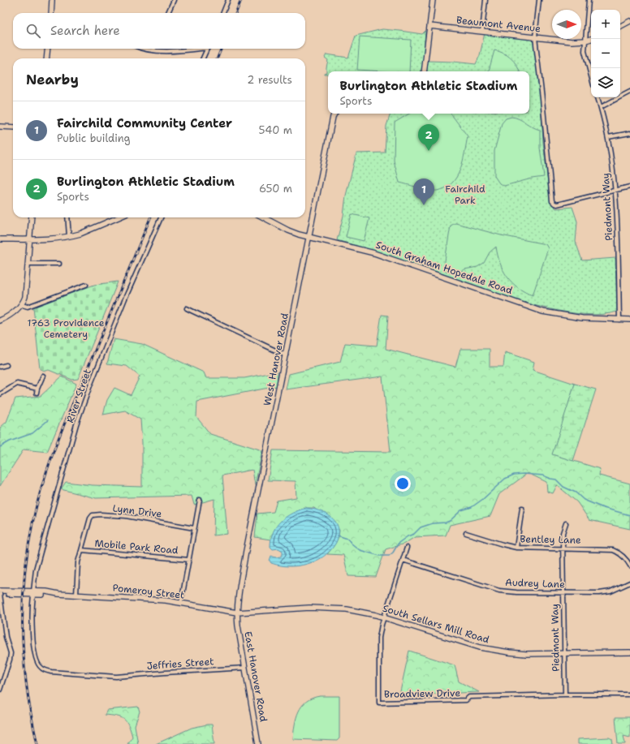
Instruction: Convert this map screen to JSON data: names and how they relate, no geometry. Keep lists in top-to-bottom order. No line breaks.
{"streets":{"street":["Beaumont Avenue","Piedmont Way","South Graham Hopedale Road","West Hanover Road","River Street","Lynn Drive","Bentley Lane","Mobile Park Road","Audrey Lane","Pomeroy Street","South Sellars Mill Road","Jeffries Street","East Hanover Road","Broadview Drive"]},"crossings":[["Piedmont Way","South Graham Hopedale Road"],["Piedmont Way","Bentley Lane"],["Piedmont Way","Audrey Lane"],["Piedmont Way","South Sellars Mill Road"],["Piedmont Way","Broadview Drive"],["South Graham Hopedale Road","West Hanover Road"],["West Hanover Road","Pomeroy Street"],["West Hanover Road","South Sellars Mill Road"],["West Hanover Road","East Hanover Road"],["River Street","Pomeroy Street"],["River Street","Jeffries Street"],["Lynn Drive","Mobile Park Road"],["Audrey Lane","Broadview Drive"],["Pomeroy Street","South Sellars Mill Road"],["Pomeroy Street","East Hanover Road"],["South Sellars Mill Road","East Hanover Road"],["South Sellars Mill Road","Broadview Drive"],["Jeffries Street","East Hanover Road"]],"parks":["Fairchild Park","1763 Providence Cemetery"],"north":"right","page":{"map_buttons":["+","−"],"search":"Search here","heading":["Nearby","2 results"],"popup":["Burlington Athletic Stadium","Sports"],"list":[{"mark":"1","name":"Fairchild Community Center","note":"Public building","value":"540 m"},{"mark":"2","name":"Burlington Athletic Stadium","note":"Sports","value":"650 m"}],"pins":["2","1"]}}
